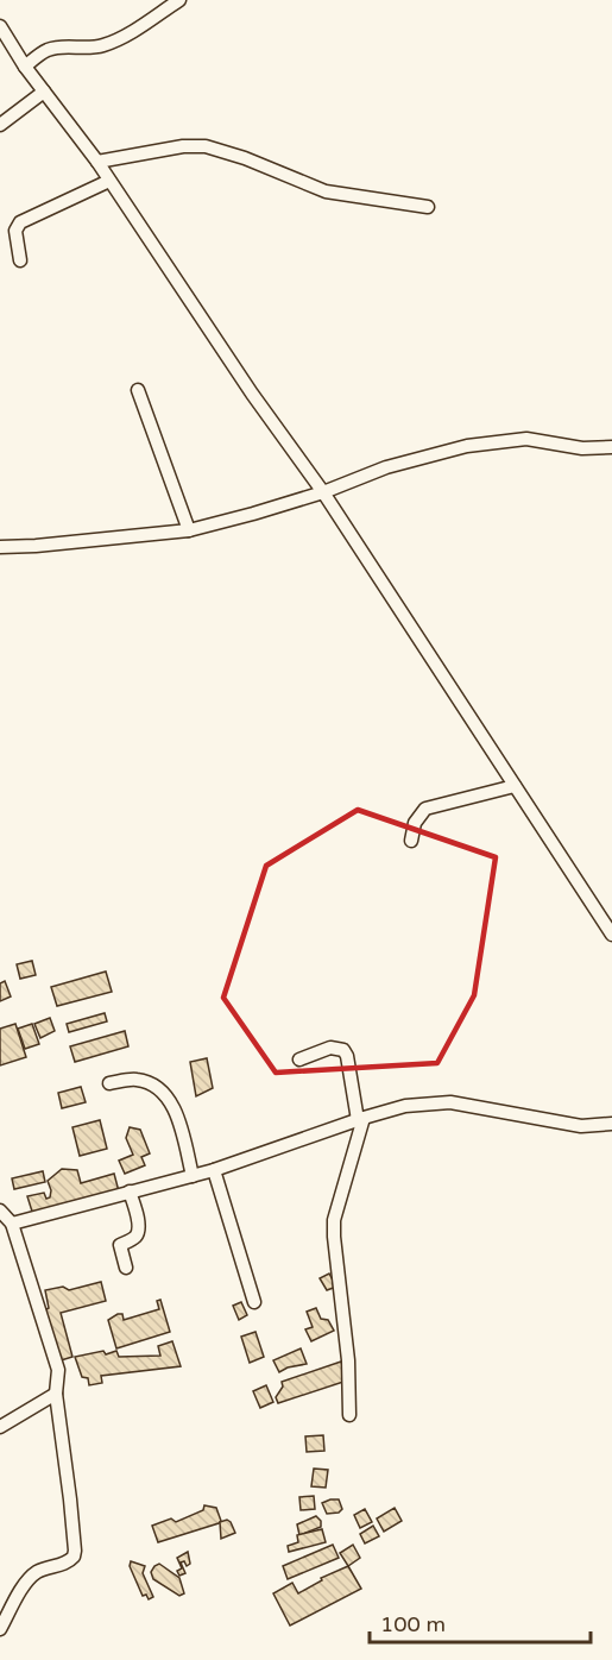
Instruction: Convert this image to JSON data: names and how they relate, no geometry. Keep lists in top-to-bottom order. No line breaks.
{"scale_bar":"100 m"}
